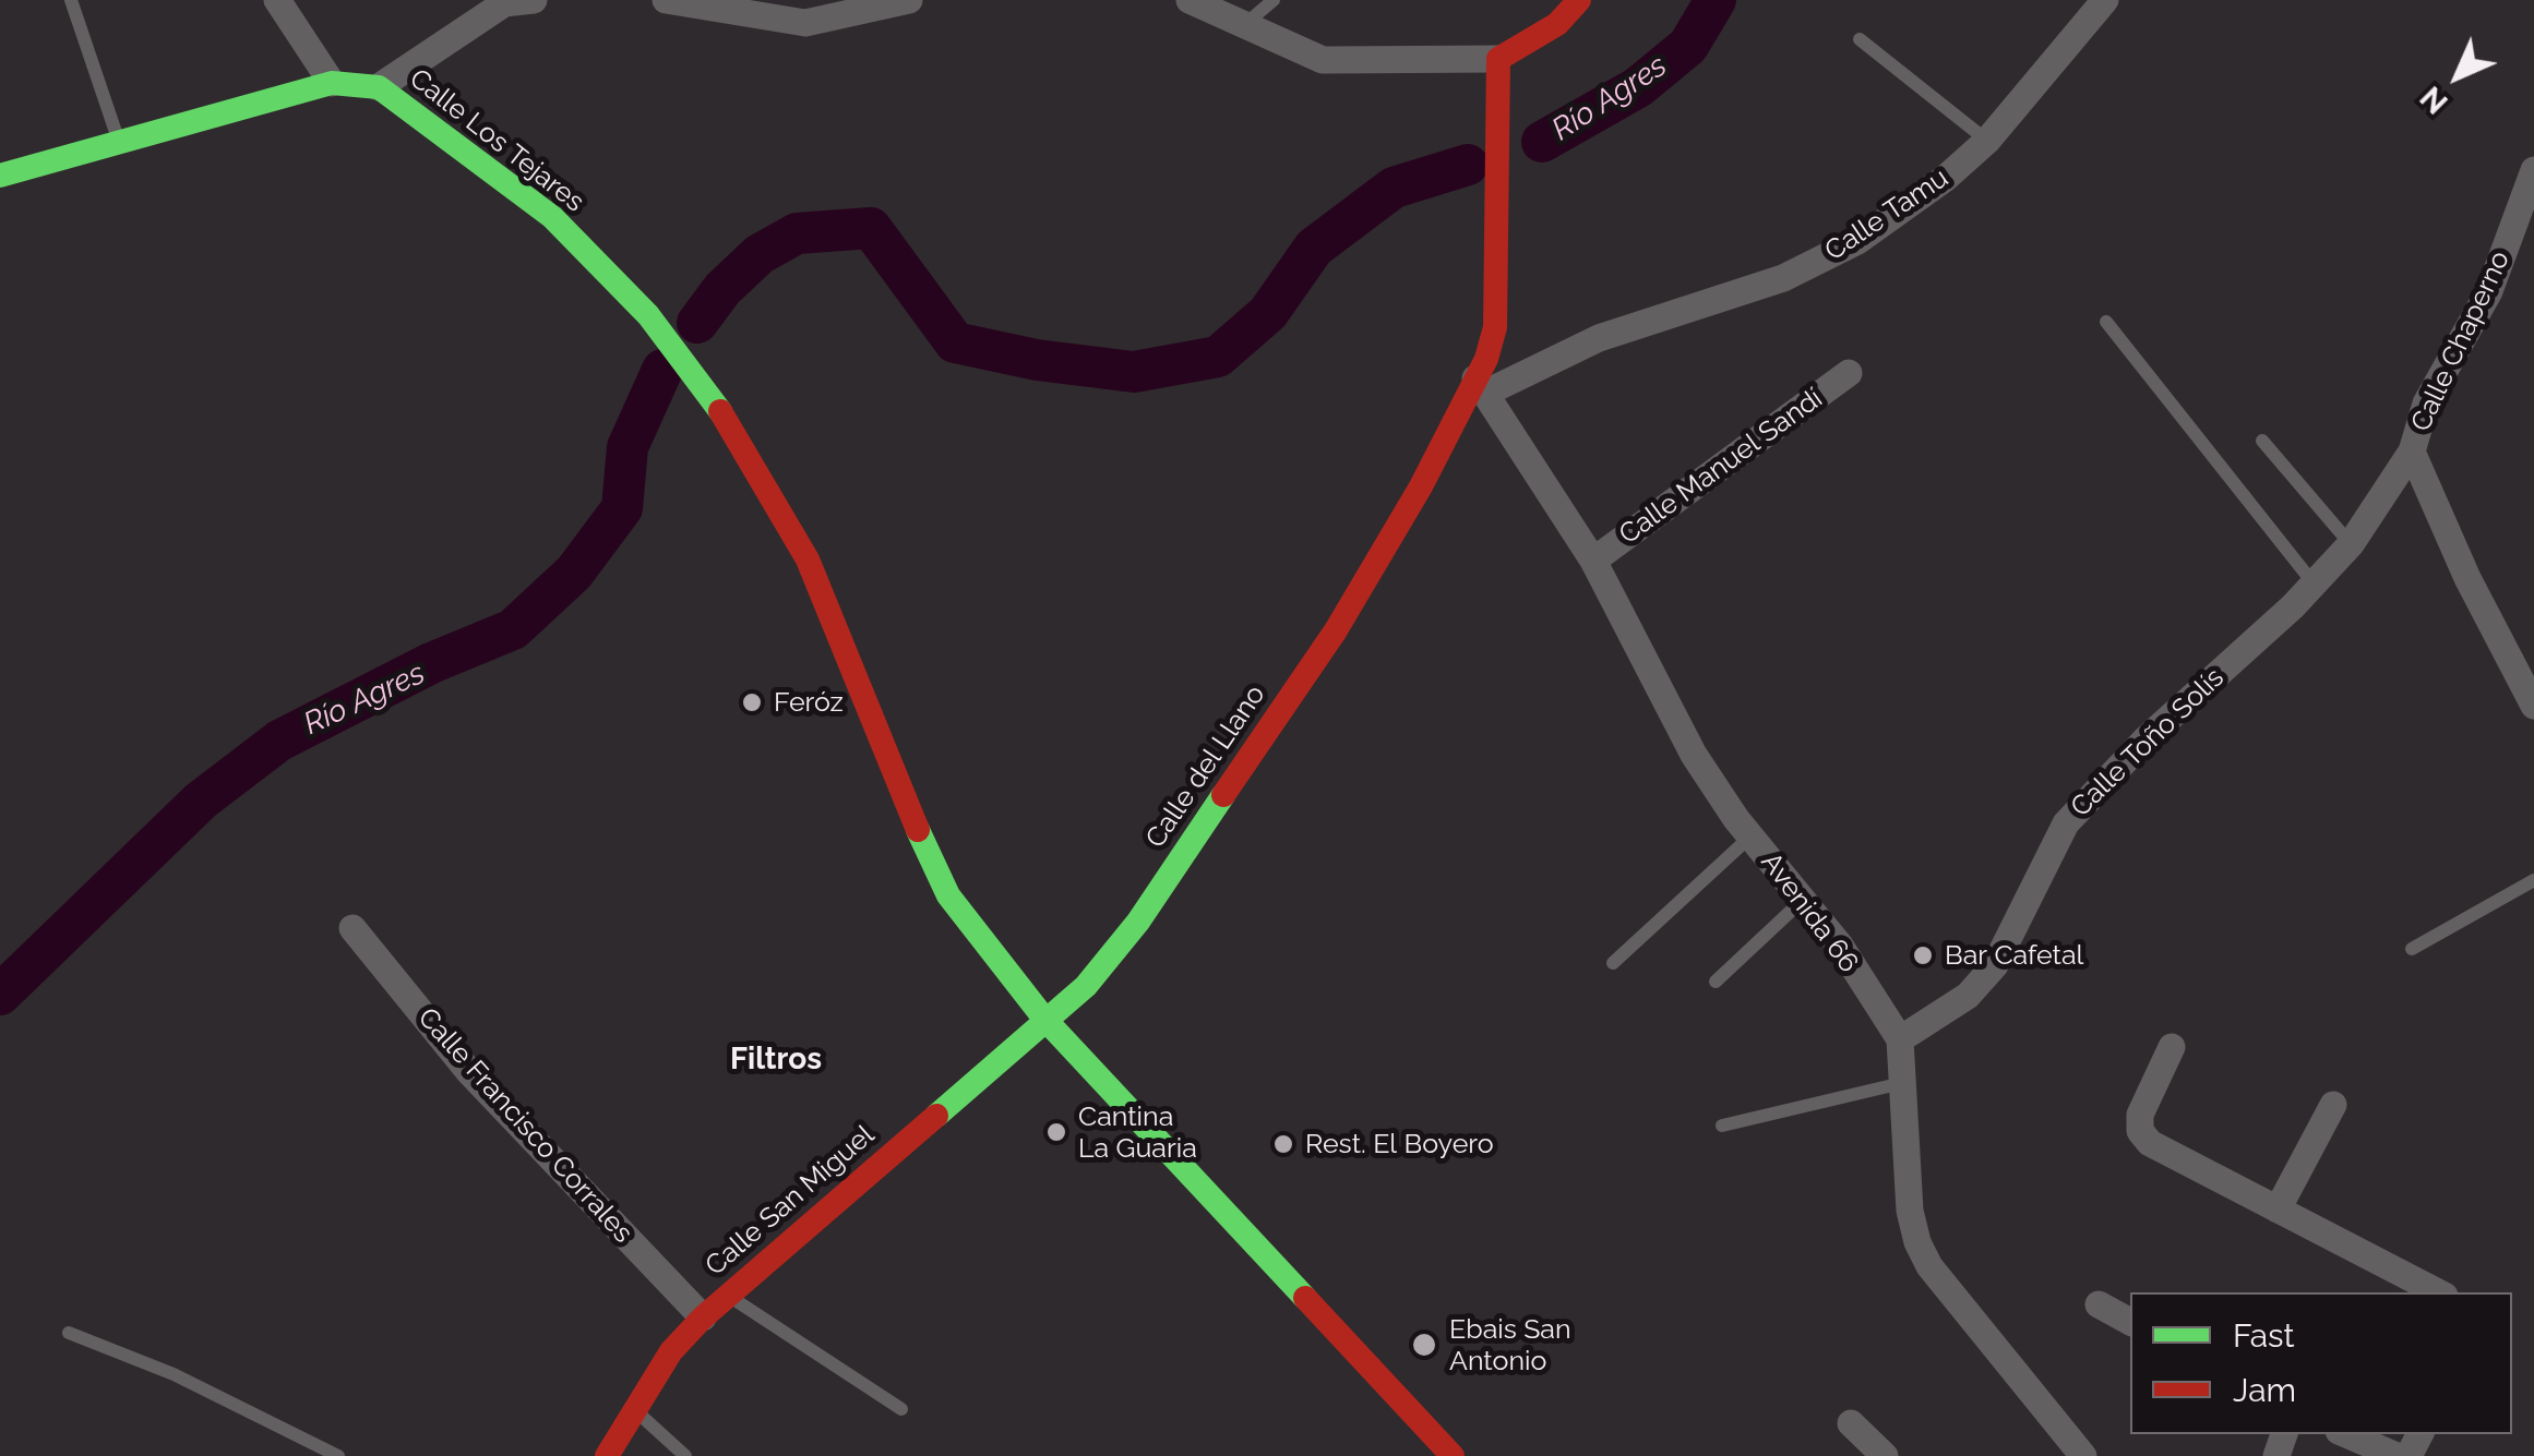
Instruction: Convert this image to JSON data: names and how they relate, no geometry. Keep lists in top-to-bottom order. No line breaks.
{"streets":{"street":["Calle Los Tejares","Calle Tamu","Calle Chaperno","Calle Manuel Sandí","Calle Toño Solís","Calle del Llano","Avenida 66","Calle Francisco Corrales","Calle San Miguel"]},"crossings":[["Calle Los Tejares","Calle del Llano"],["Calle Los Tejares","Calle San Miguel"],["Calle Tamu","Calle del Llano"],["Calle Tamu","Avenida 66"],["Calle Chaperno","Calle Toño Solís"],["Calle Manuel Sandí","Avenida 66"],["Calle Toño Solís","Avenida 66"],["Calle del Llano","Avenida 66"],["Calle del Llano","Calle San Miguel"],["Calle Francisco Corrales","Calle San Miguel"]],"districts":["Filtros"],"water":["Río Agres"],"places":["Feróz","Bar Cafetal","Cantina La Guaria","Rest. El Boyero","Ebais San Antonio"],"legend":["Fast","Jam"],"north":"bottom left"}
